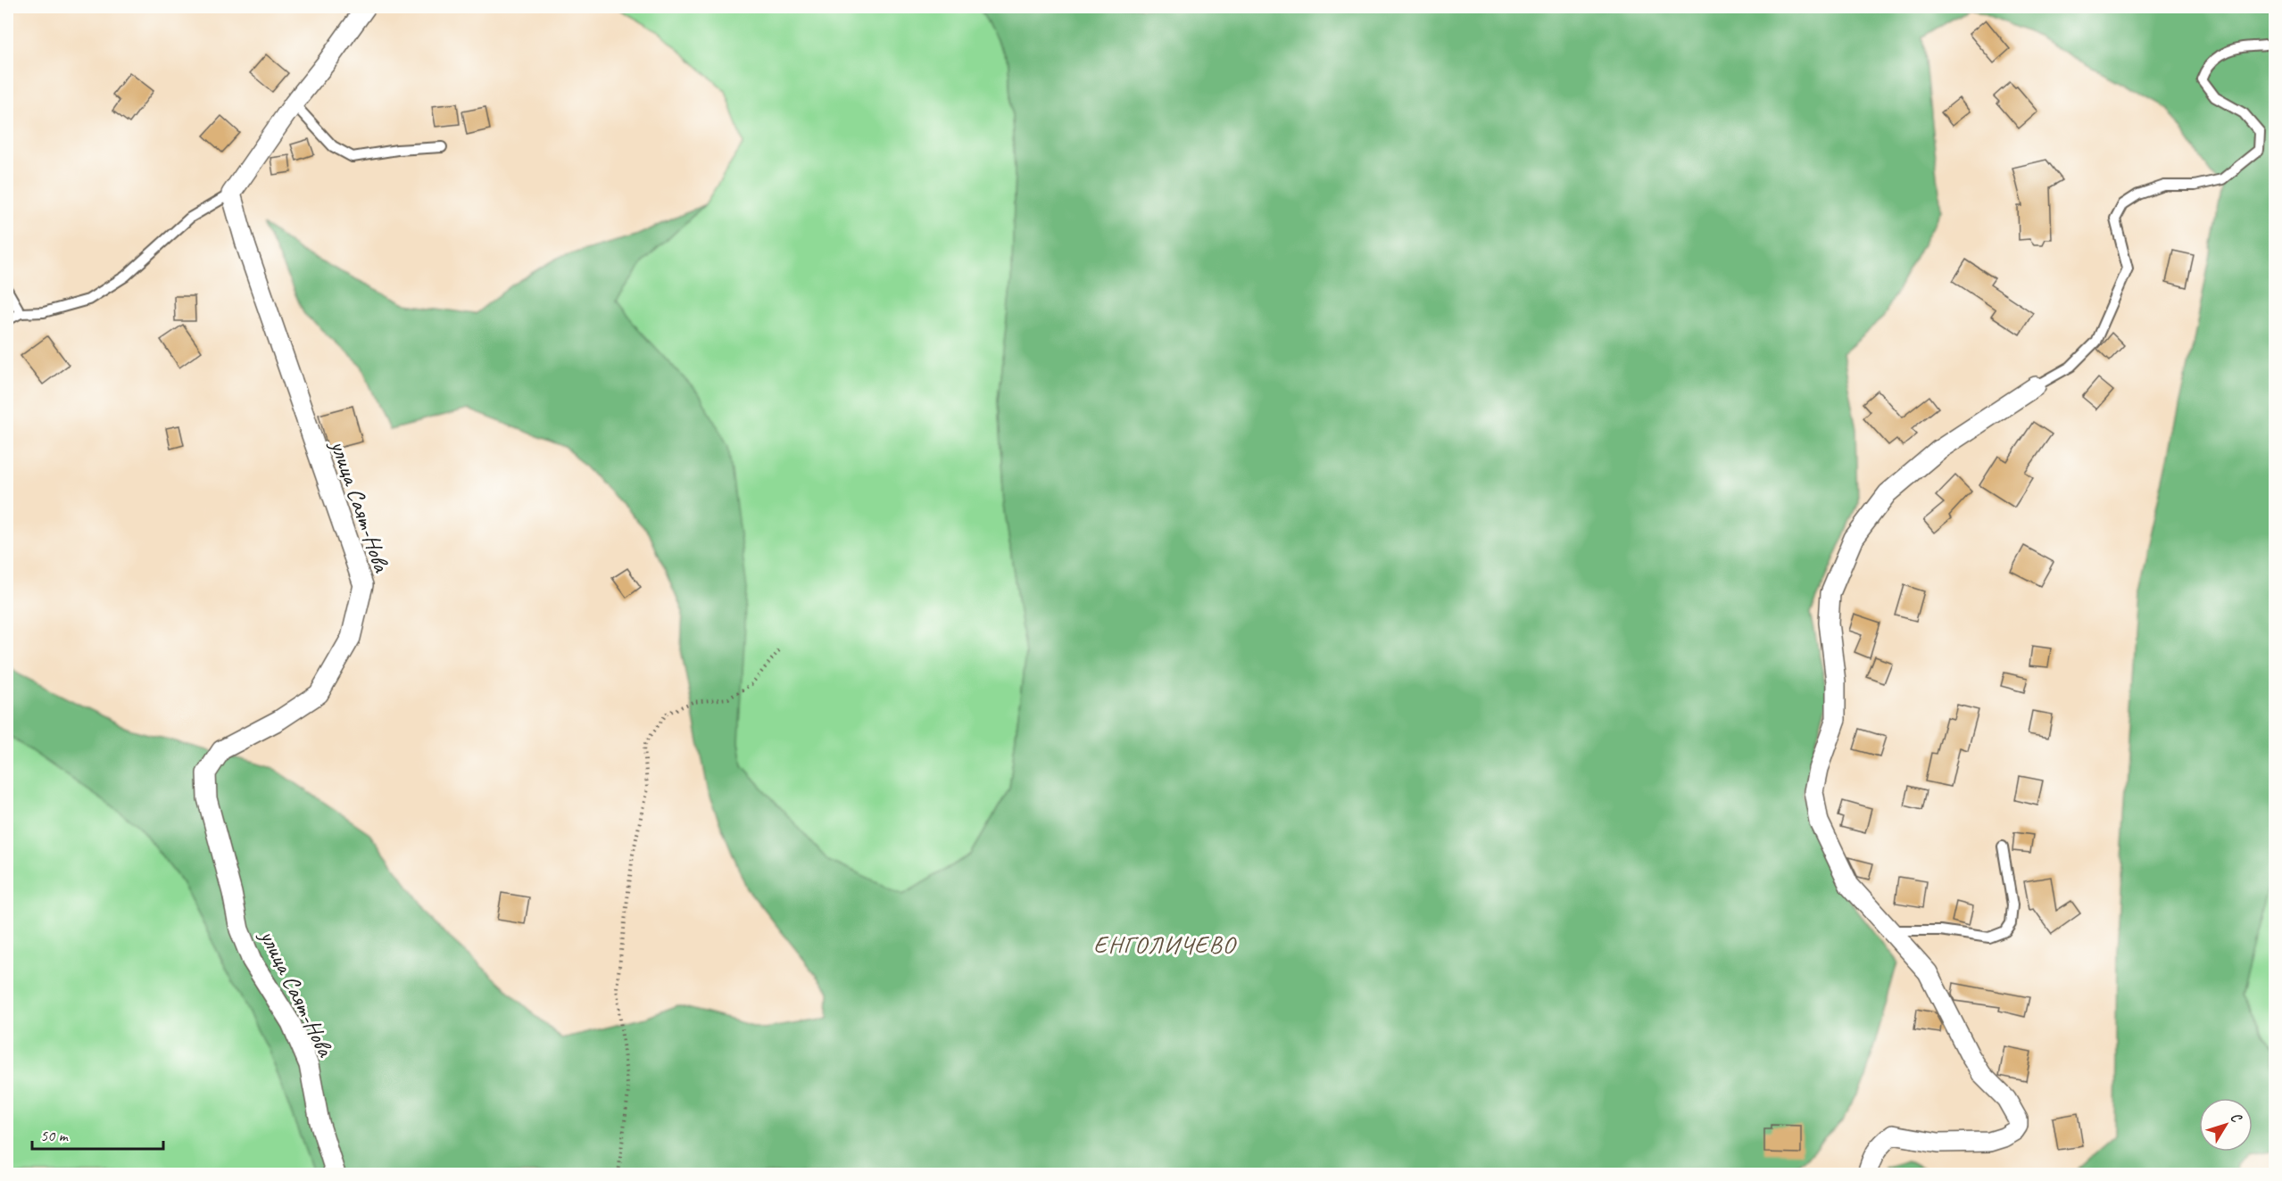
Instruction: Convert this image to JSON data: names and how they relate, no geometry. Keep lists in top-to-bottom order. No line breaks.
{"streets":{"street":["улица Саят-Нова"]},"districts":["ЕНГОЛИЧЕВО"],"scale_bar":"50 m","north":"top right"}
